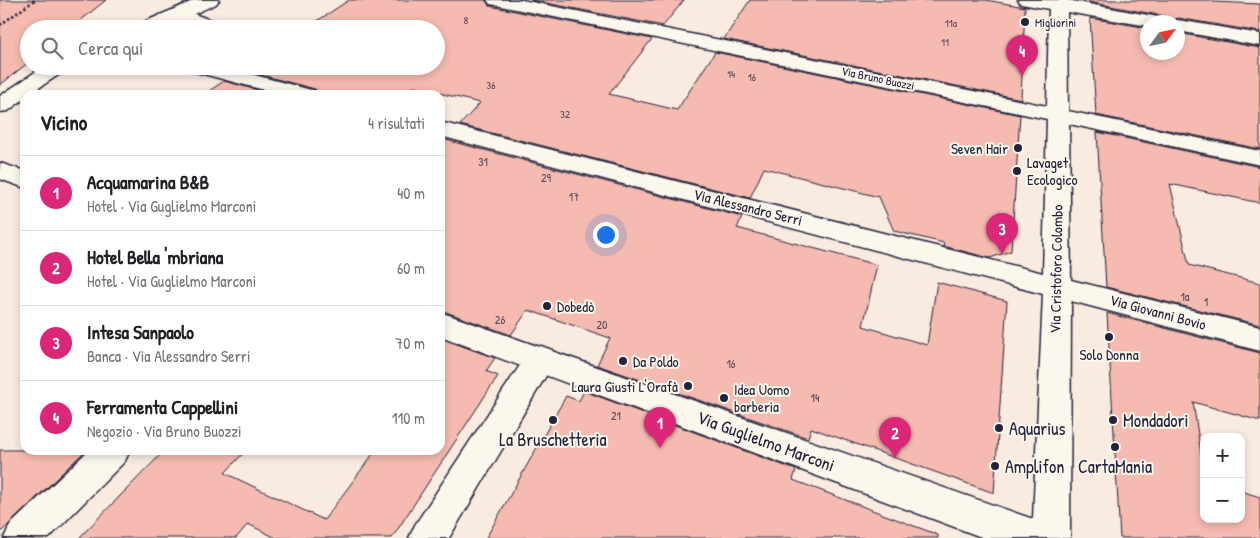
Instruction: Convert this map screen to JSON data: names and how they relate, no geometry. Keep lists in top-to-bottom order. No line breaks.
{"streets":{"street":["Via Bruno Buozzi","Via Alessandro Serri","Via Cristoforo Colombo","Via Giovanni Bovio","Via Guglielmo Marconi"]},"crossings":[["Via Bruno Buozzi","Via Cristoforo Colombo"],["Via Alessandro Serri","Via Cristoforo Colombo"],["Via Alessandro Serri","Via Giovanni Bovio"],["Via Cristoforo Colombo","Via Giovanni Bovio"]],"places":["Migliorini","Seven Hair","Lavaget Ecologico","Dobedò","Solo Donna","Da Poldo","Laura Giusti L'Orafà","Idea Uomo barberia","La Bruschetteria","Mondadori","Aquarius","CartaMania","Amplifon"],"house_numbers":["8","11a","11","14","16","36","32","31","29","17","1a","1","26","20","16","14","21"],"north":"top right","page":{"search":"Cerca qui","pins":["4","3","1","2"],"heading":["Vicino","4 risultati"],"list":[{"mark":"1","name":"Acquamarina B&B","note":"Hotel · Via Guglielmo Marconi","value":"40 m"},{"mark":"2","name":"Hotel Bella 'mbriana","note":"Hotel · Via Guglielmo Marconi","value":"60 m"},{"mark":"3","name":"Intesa Sanpaolo","note":"Banca · Via Alessandro Serri","value":"70 m"},{"mark":"4","name":"Ferramenta Cappellini","note":"Negozio · Via Bruno Buozzi","value":"110 m"}],"map_buttons":["+","−"]}}
